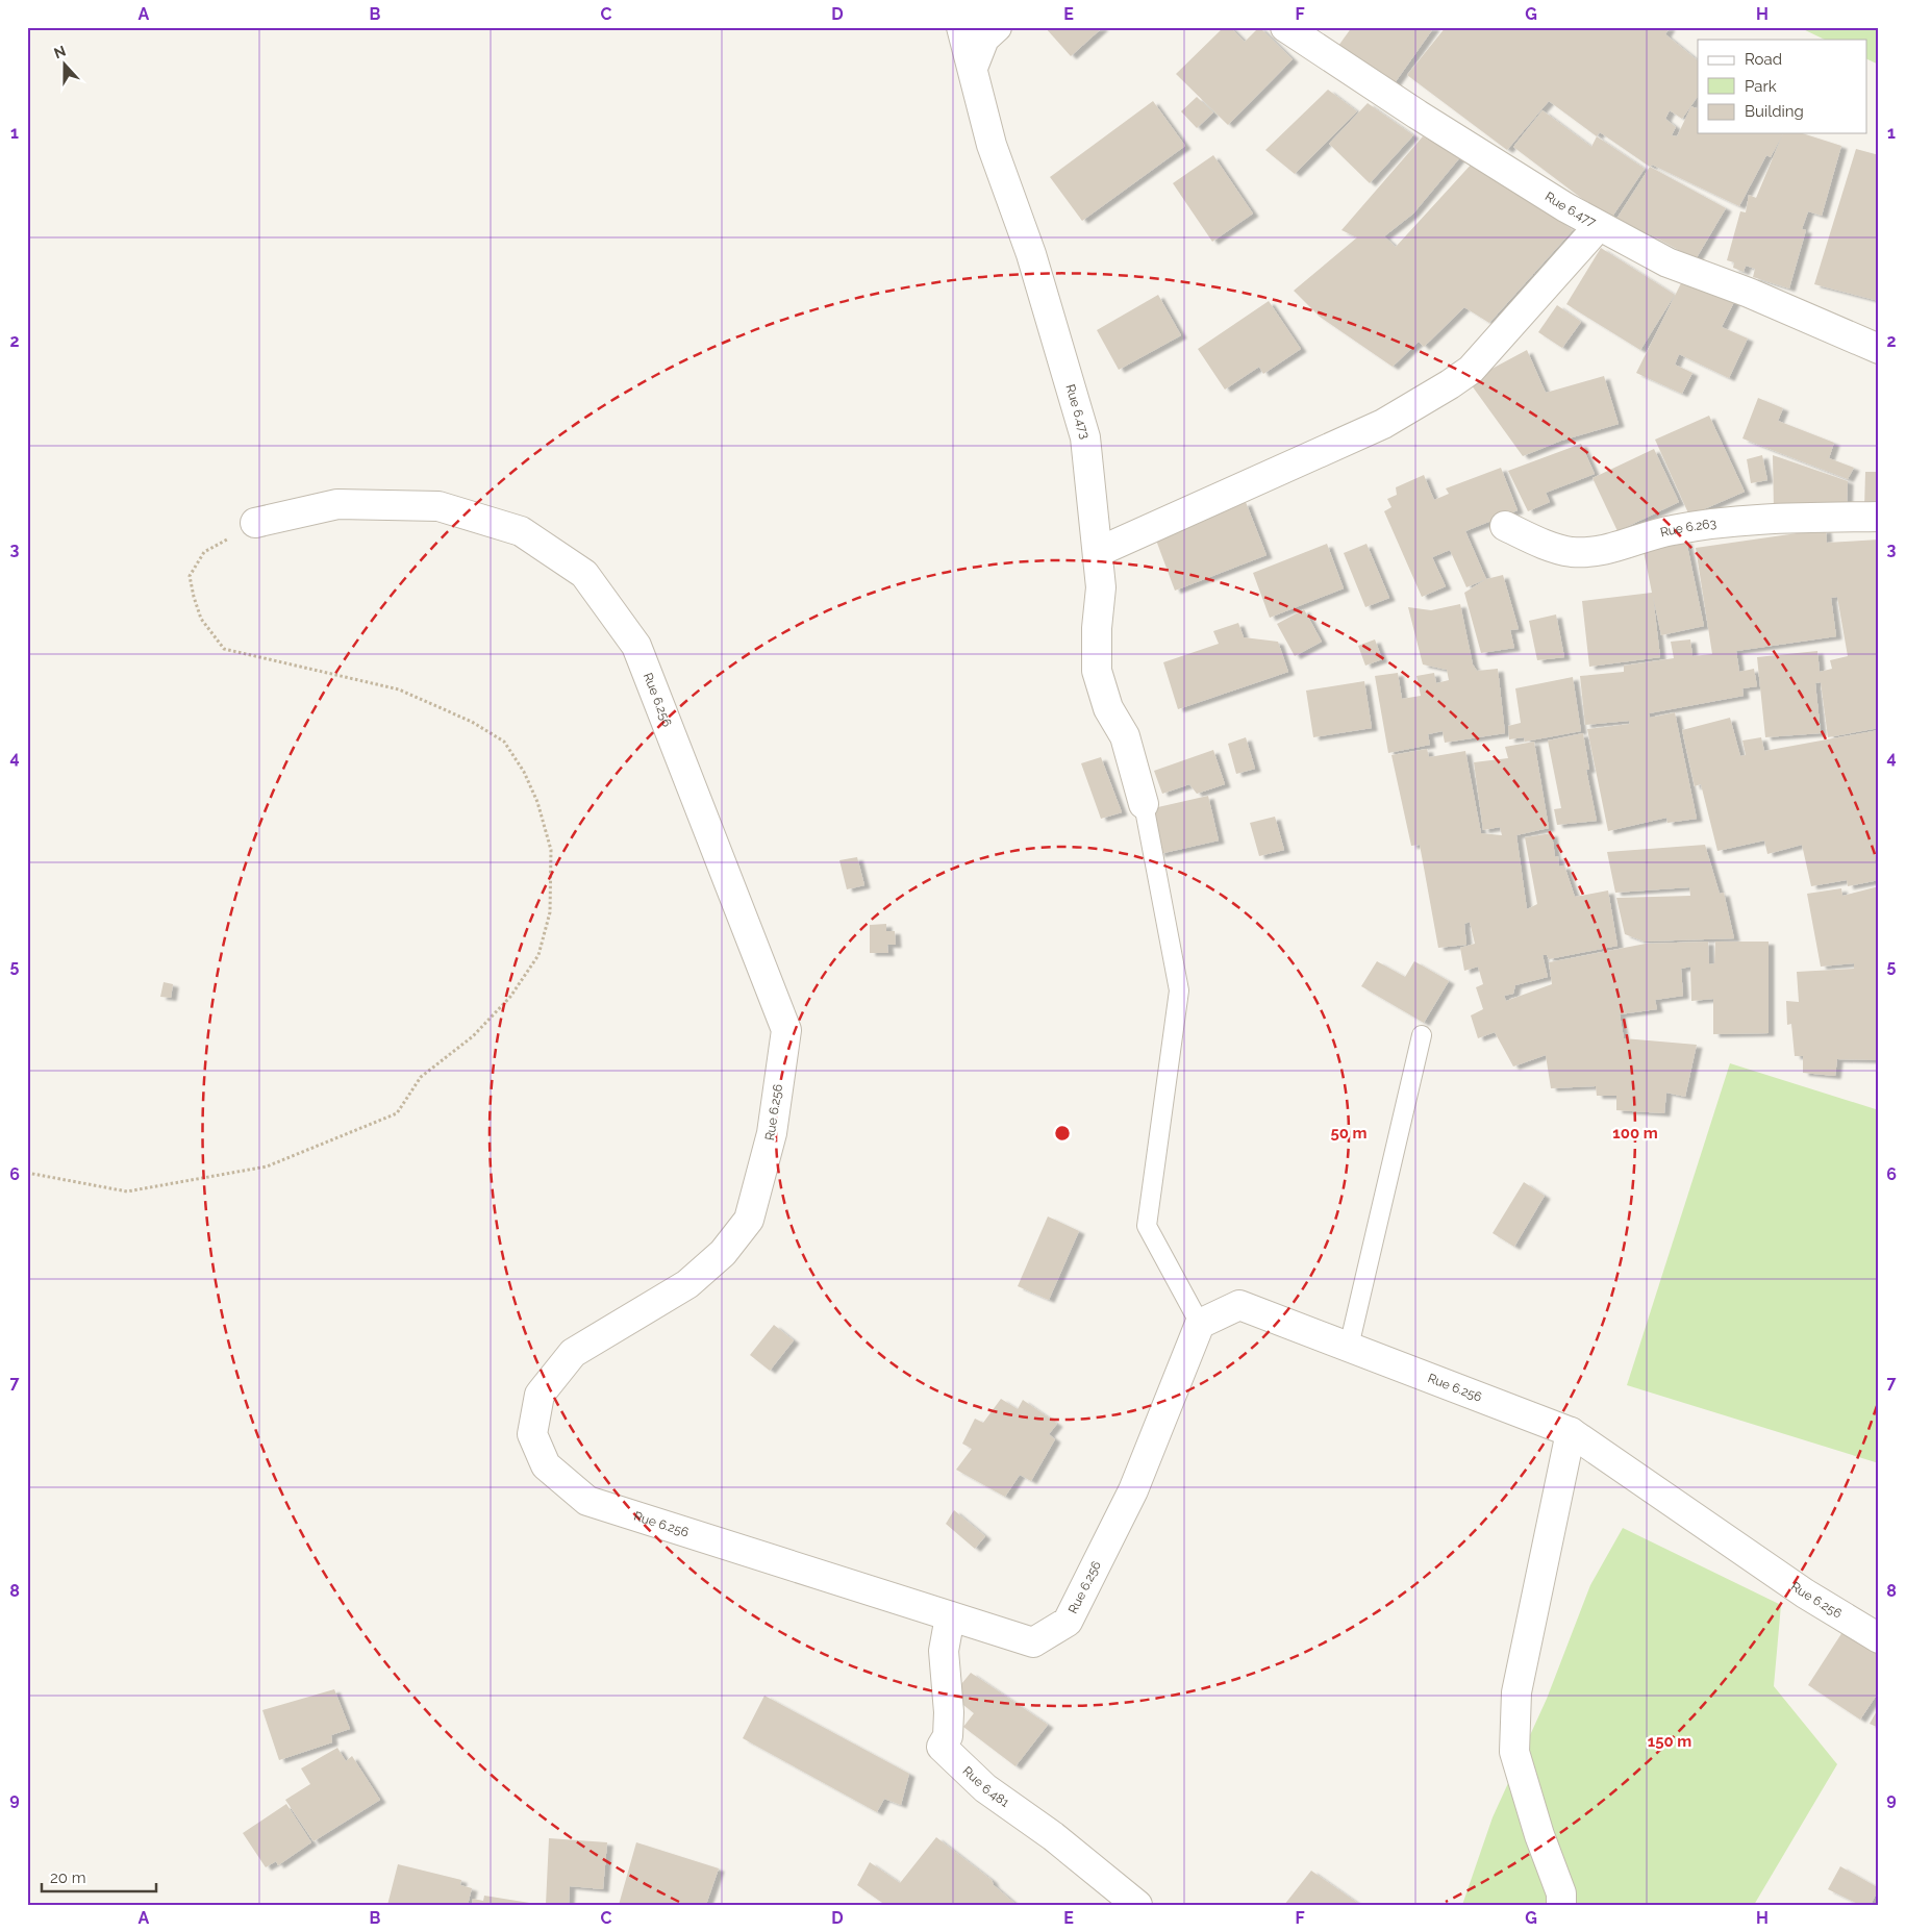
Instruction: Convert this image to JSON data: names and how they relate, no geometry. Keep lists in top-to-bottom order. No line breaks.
{"streets":{"street":["Rue 6.477","Rue 6.473","Rue 6.263","Rue 6.256","Rue 6.481"]},"crossings":[["Rue 6.256","Rue 6.481"]],"legend":["Road","Park","Building"],"scale_bar":"20 m","north":"top","grid":{"columns":["A","B","C","D","E","F","G","H"],"rows":["1","2","3","4","5","6","7","8","9"]},"rings":["50 m","100 m","150 m"]}
